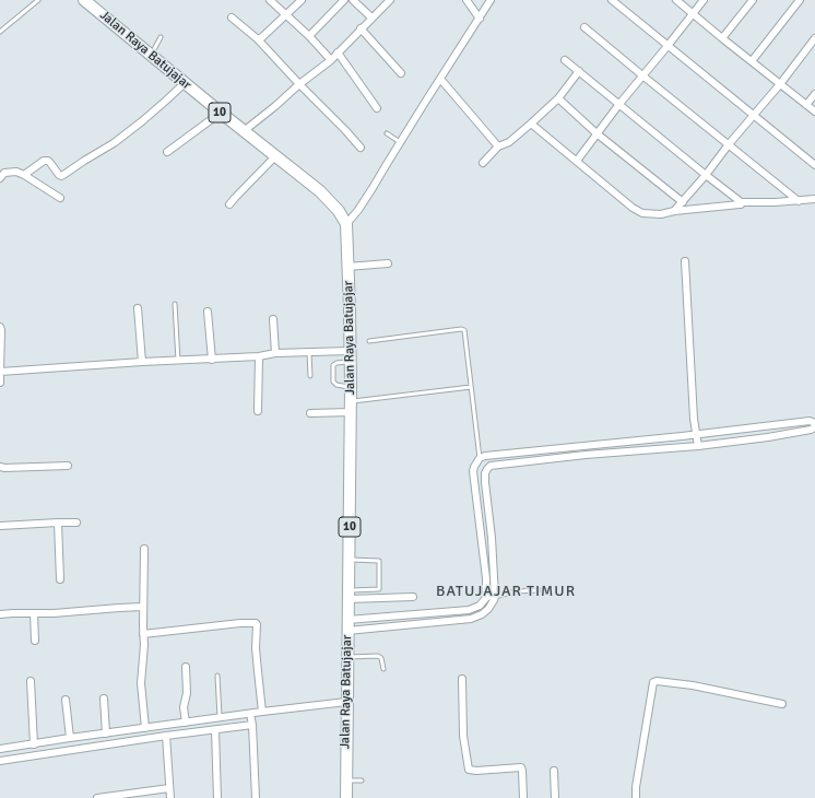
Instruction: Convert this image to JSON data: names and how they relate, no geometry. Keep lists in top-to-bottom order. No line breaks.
{"streets":{"highway":["Jalan Raya Batujajar","10"]},"districts":["BATUJAJAR TIMUR"]}
